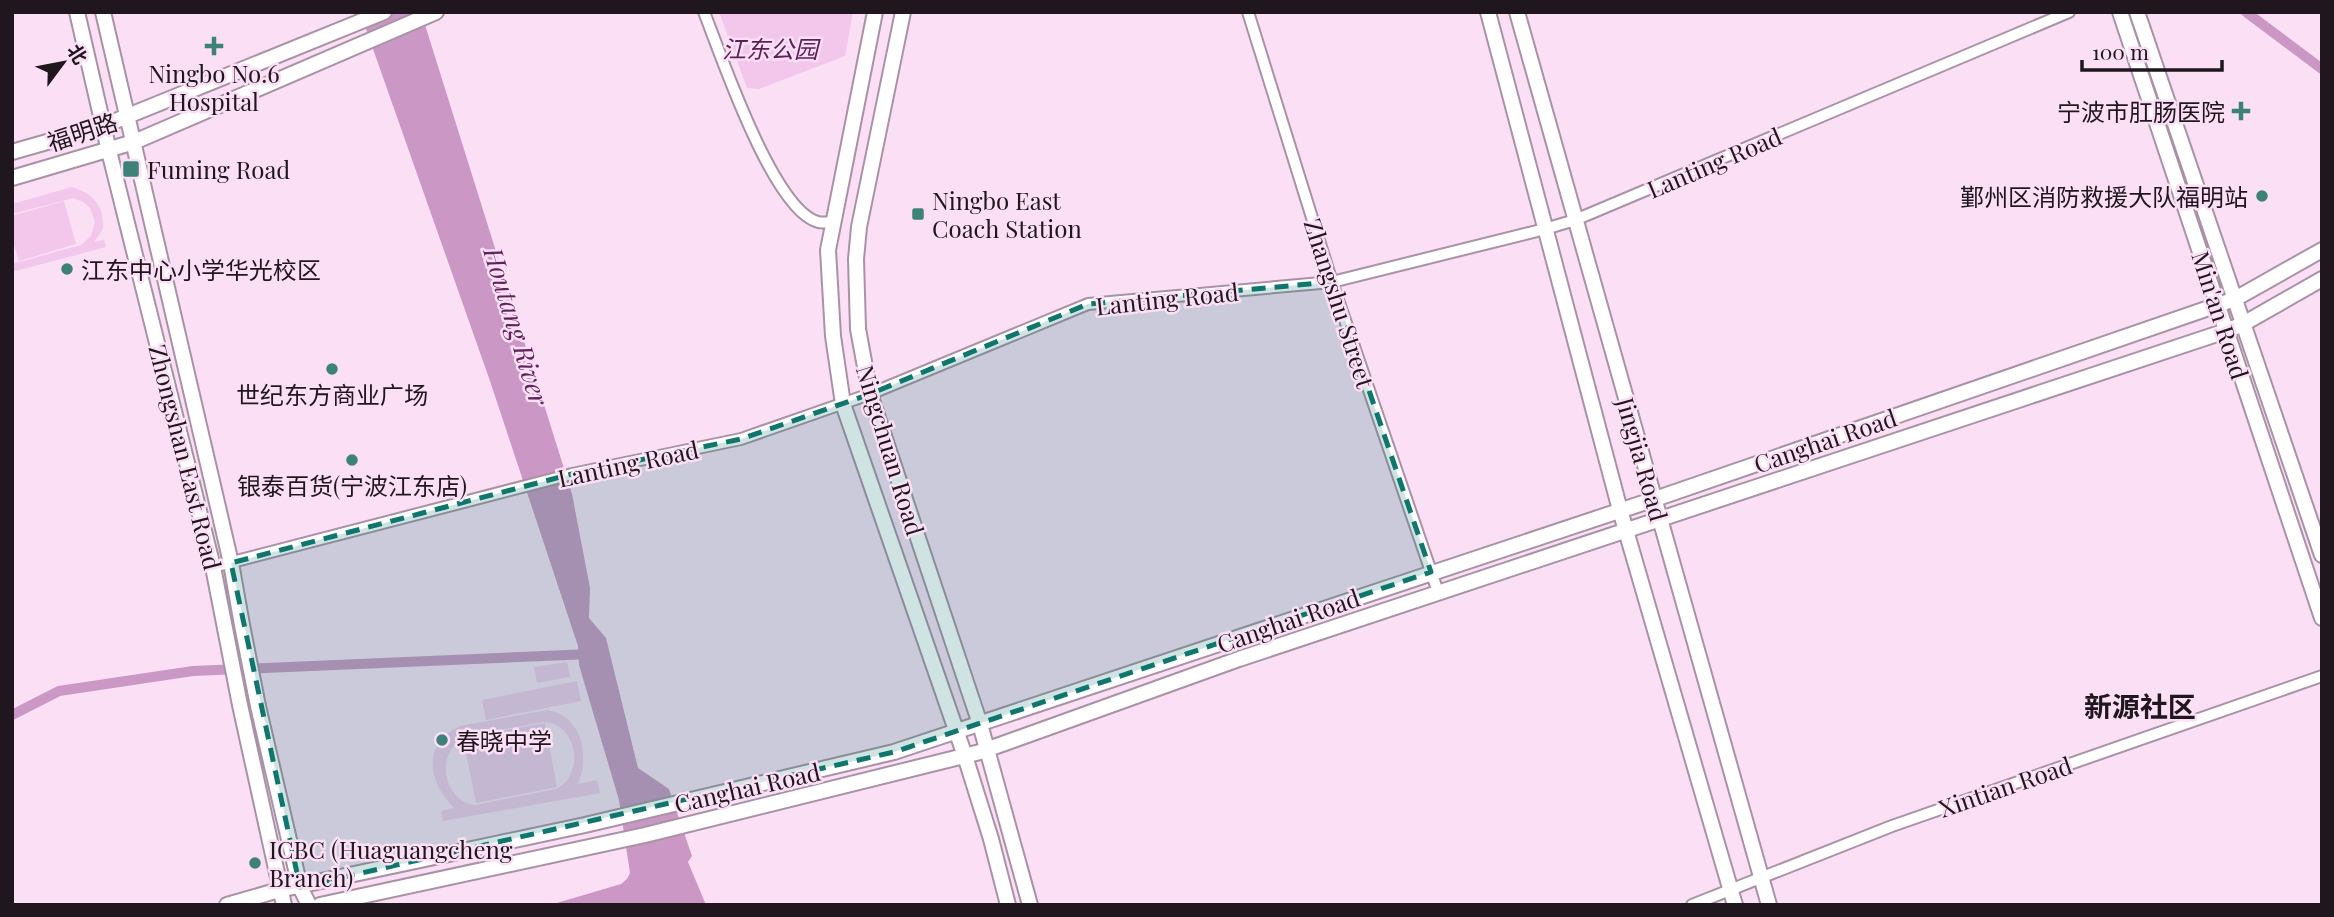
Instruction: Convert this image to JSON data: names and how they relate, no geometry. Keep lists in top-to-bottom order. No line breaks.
{"streets":{"main road":["福明路","Min'an Road","Canghai Road","Ningchuan Road","Zhongshan East Road","Jingjia Road"],"street":["Lanting Road","Zhangshu Street","Xintian Road"]},"crossings":[["福明路","Zhongshan East Road"],["Lanting Road","Zhangshu Street"],["Lanting Road","Ningchuan Road"],["Lanting Road","Zhongshan East Road"],["Lanting Road","Jingjia Road"],["Zhangshu Street","Canghai Road"],["Min'an Road","Canghai Road"],["Canghai Road","Ningchuan Road"],["Canghai Road","Zhongshan East Road"],["Canghai Road","Jingjia Road"],["Jingjia Road","Xintian Road"]],"districts":["新源社区"],"water":["Houtang River"],"parks":["江东公园"],"places":{"health":["Ningbo No.6 Hospital","宁波市肛肠医院"],"transit":["Fuming Road","Ningbo East Coach Station"],"other":["鄞州区消防救援大队福明站","江东中心小学华光校区","世纪东方商业广场","银泰百货(宁波江东店)","春晓中学","ICBC (Huaguangcheng Branch)"]},"scale_bar":"100 m","north":"top right"}
